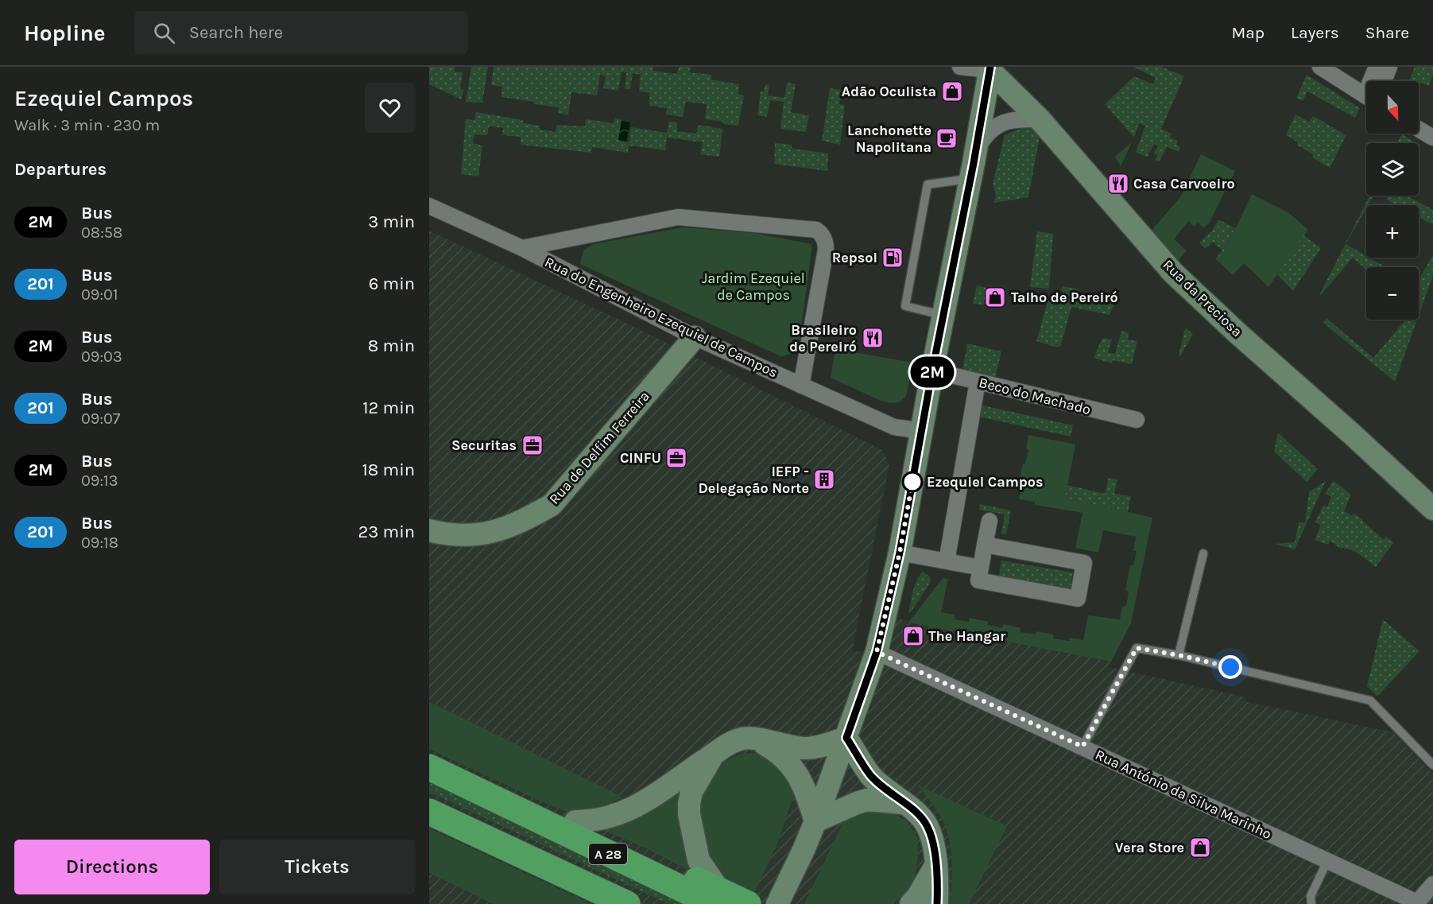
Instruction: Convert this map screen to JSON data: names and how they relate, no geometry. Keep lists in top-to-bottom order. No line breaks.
{"streets":{"highway":["A 28"],"main road":["Rua da Preciosa","Rua de Delfim Ferreira"],"street":["Rua do Engenheiro Ezequiel de Campos","Beco do Machado","Rua António da Silva Marinho"]},"crossings":[["Rua do Engenheiro Ezequiel de Campos","Rua de Delfim Ferreira"]],"parks":["Jardim Ezequiel de Campos"],"places":{"shop":["Adão Oculista","Talho de Pereiró","The Hangar","Vera Store"],"cafe":["Lanchonette Napolitana"],"restaurant":["Casa Carvoeiro","Brasileiro de Pereiró"],"fuel station":["Repsol"],"office":["Securitas","CINFU"],"building":["IEFP - Delegação Norte"],"other":["Ezequiel Campos"]},"lines":["bus line 2M"],"north":"bottom","page":{"header":"Hopline","search":"Search here","nav":["Map","Layers","Share"],"heading":[["Ezequiel Campos","Walk · 3 min · 230 m"],"Departures"],"on_map":"2M","map_buttons":["+","−"],"list":[{"mark":"2M","name":"Bus","note":"08:58","value":"3 min"},{"mark":"201","name":"Bus","note":"09:01","value":"6 min"},{"mark":"2M","name":"Bus","note":"09:03","value":"8 min"},{"mark":"201","name":"Bus","note":"09:07","value":"12 min"},{"mark":"2M","name":"Bus","note":"09:13","value":"18 min"},{"mark":"201","name":"Bus","note":"09:18","value":"23 min"}],"buttons":["Directions","Tickets"]}}
